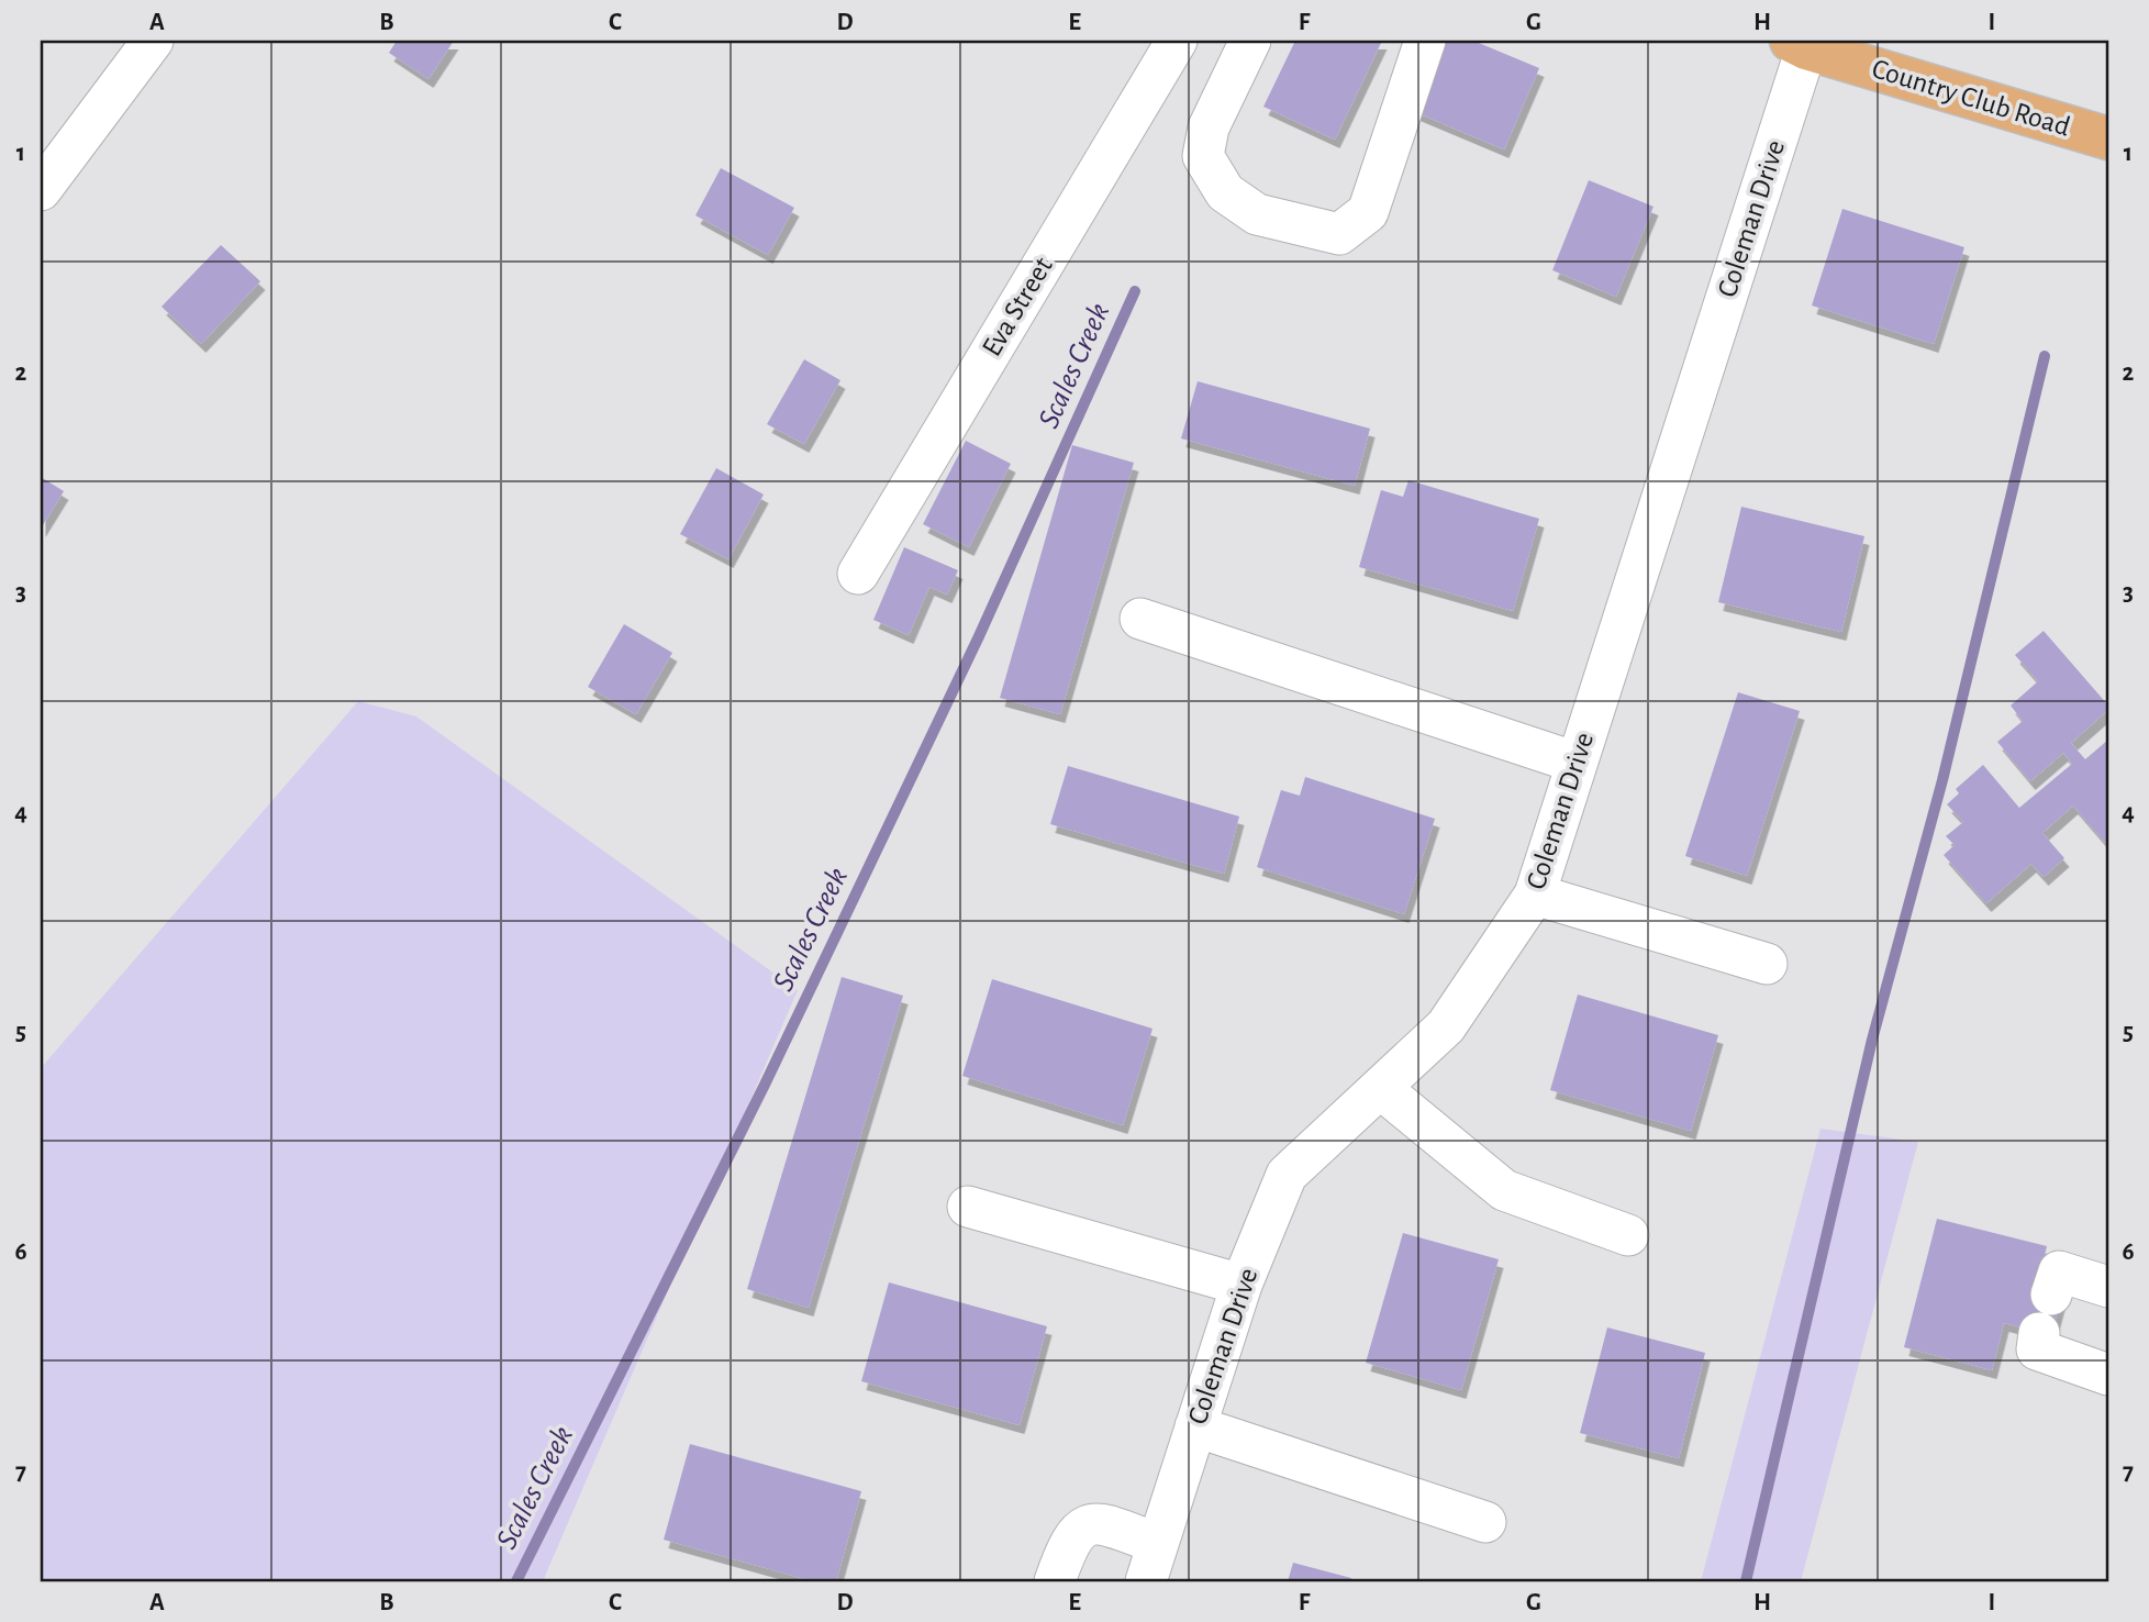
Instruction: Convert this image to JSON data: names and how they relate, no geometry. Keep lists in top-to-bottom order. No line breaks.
{"streets":{"main road":["Country Club Road"],"street":["Coleman Drive","Eva Street"]},"crossings":[["Country Club Road","Coleman Drive"]],"water":["Scales Creek"],"grid":{"columns":["A","B","C","D","E","F","G","H","I"],"rows":["1","2","3","4","5","6","7"]}}
